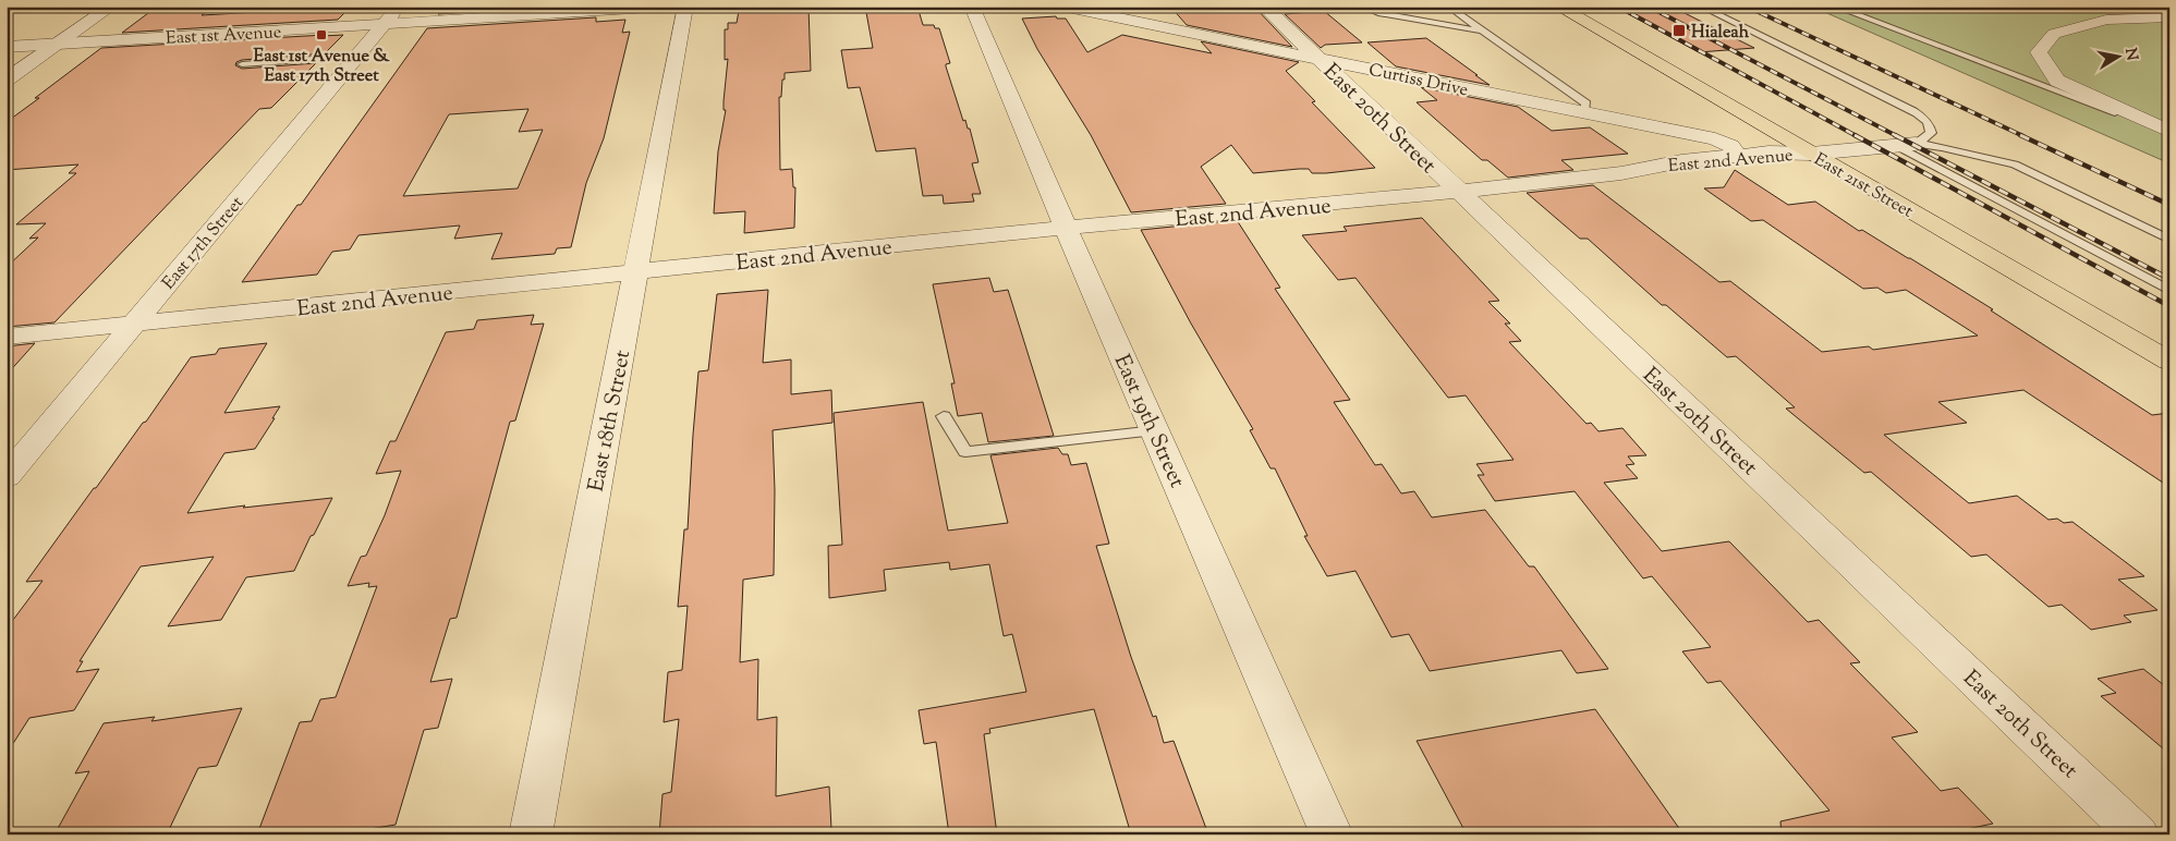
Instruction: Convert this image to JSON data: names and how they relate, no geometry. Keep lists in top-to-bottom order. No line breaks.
{"streets":{"main road":["East 21st Street"],"street":["East 1st Avenue","Curtiss Drive","East 20th Street","East 2nd Avenue","East 17th Street","East 18th Street","East 19th Street"]},"crossings":[["East 1st Avenue","East 17th Street"],["Curtiss Drive","East 20th Street"],["Curtiss Drive","East 2nd Avenue"],["East 20th Street","East 2nd Avenue"],["East 2nd Avenue","East 21st Street"],["East 2nd Avenue","East 17th Street"],["East 2nd Avenue","East 18th Street"],["East 2nd Avenue","East 19th Street"]],"places":{"transit":["Hialeah","East 1st Avenue & East 17th Street"]},"north":"right"}
